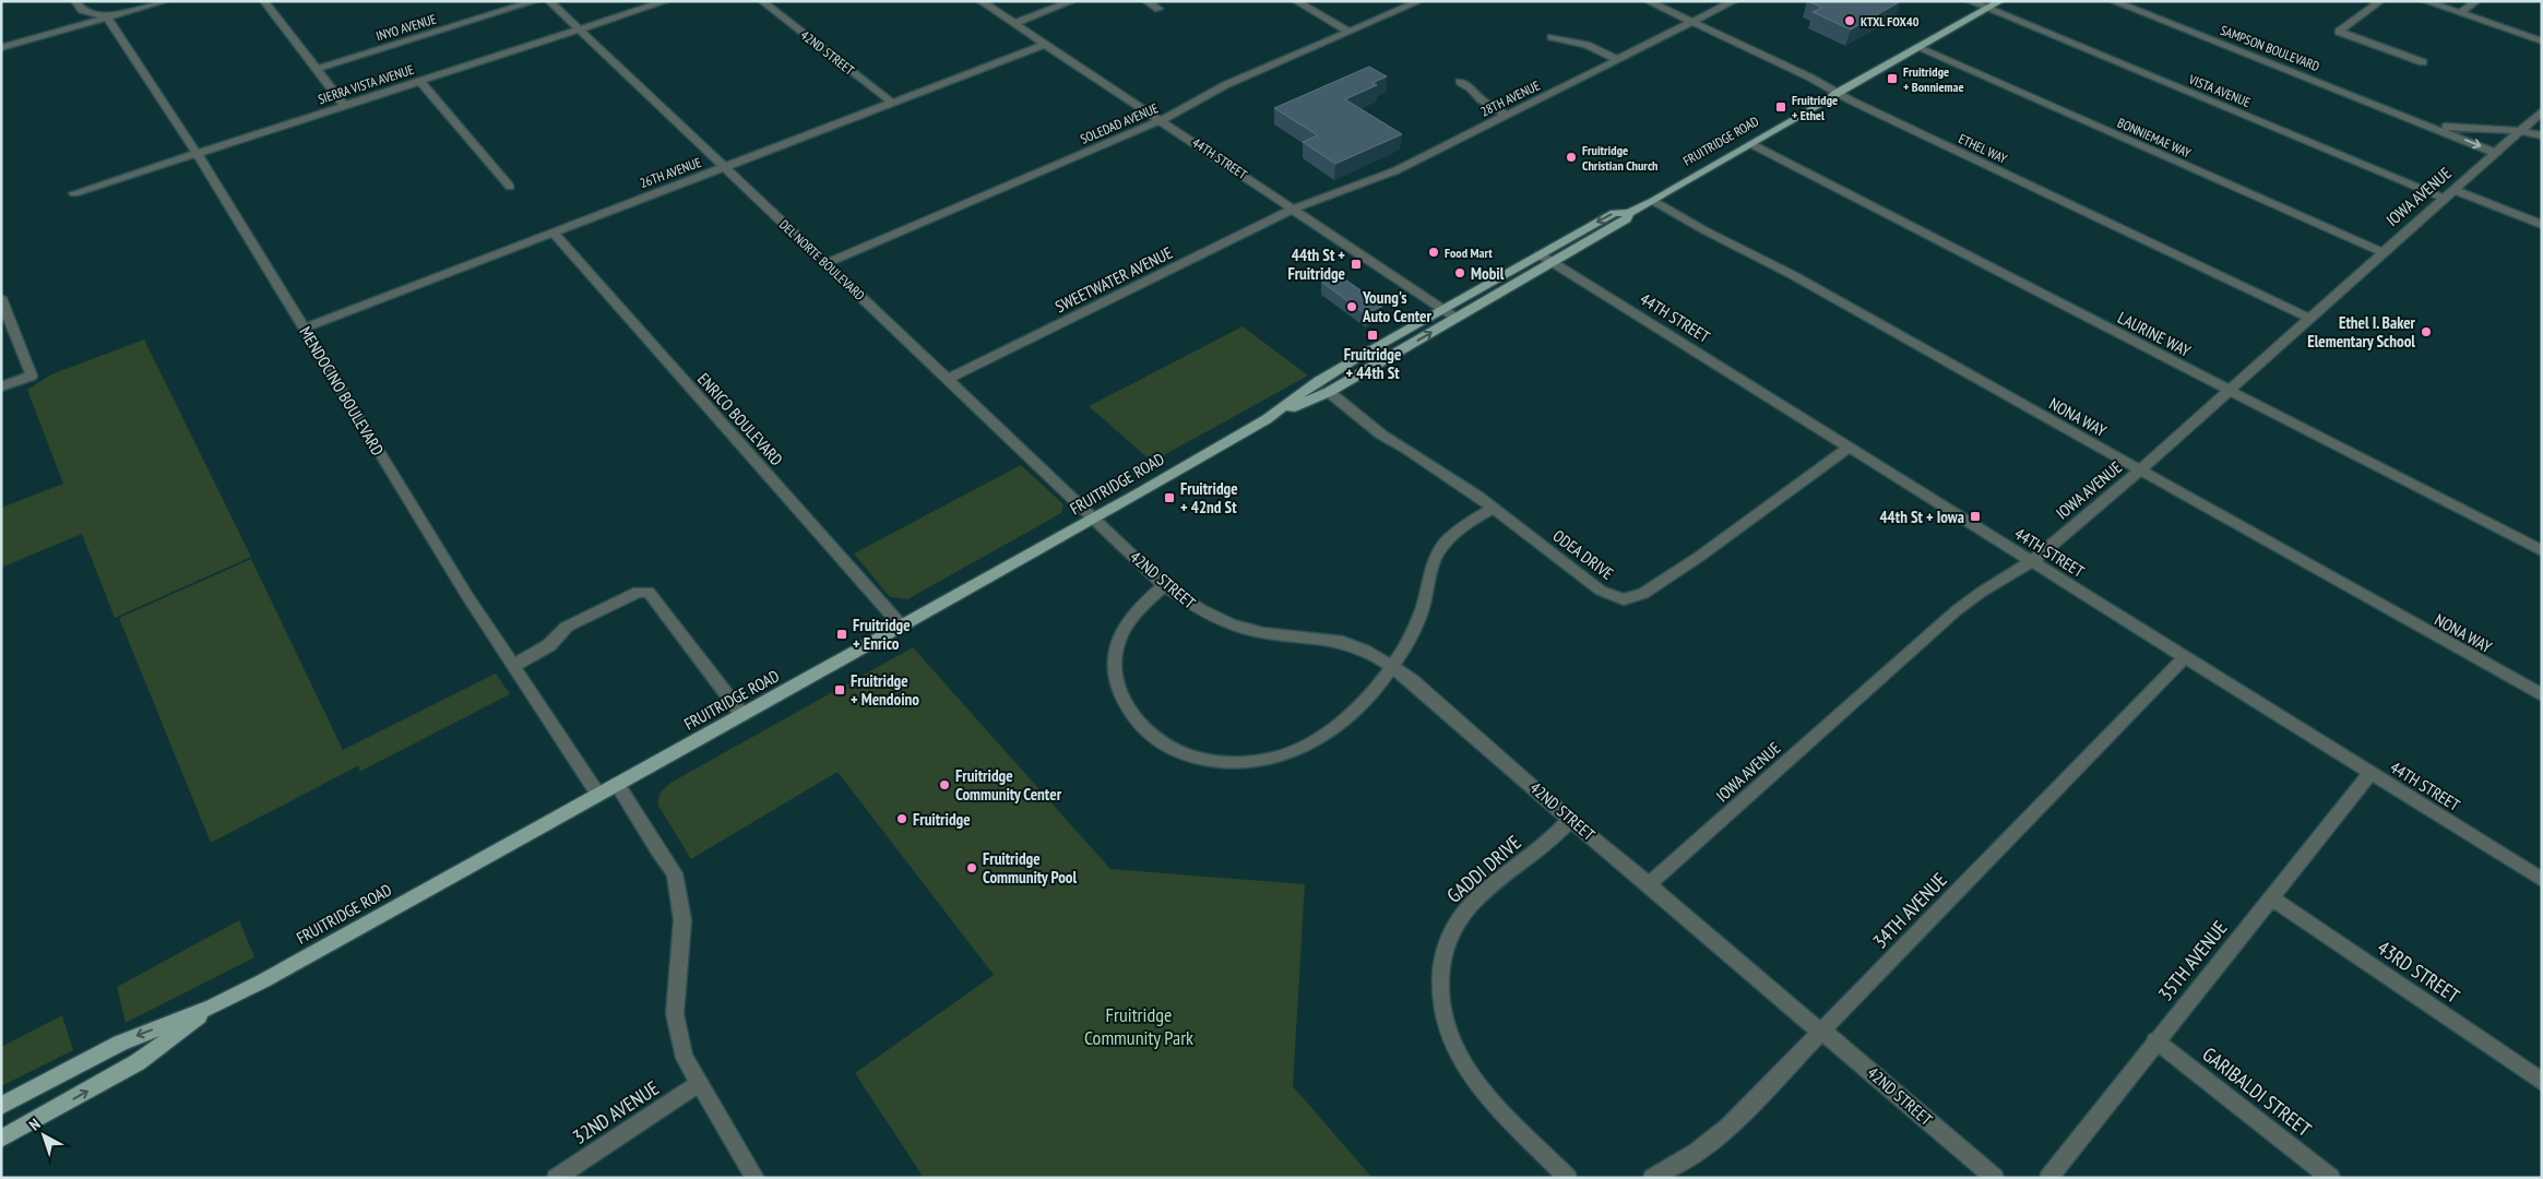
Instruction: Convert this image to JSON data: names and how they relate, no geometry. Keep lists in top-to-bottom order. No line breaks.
{"streets":{"main road":["FRUITRIDGE ROAD"],"street":["INYO AVENUE","SAMPSON BOULEVARD","42ND STREET","SIERRA VISTA AVENUE","VISTA AVENUE","28TH AVENUE","SOLEDAD AVENUE","BONNIEMAE WAY","ETHEL WAY","44TH STREET","26TH AVENUE","IOWA AVENUE","DEL NORTE BOULEVARD","SWEETWATER AVENUE","LAURINE WAY","MENDOCINO BOULEVARD","NONA WAY","ENRICO BOULEVARD","ODEA DRIVE","GADDI DRIVE","34TH AVENUE","35TH AVENUE","43RD STREET","GARIBALDI STREET","32ND AVENUE"]},"crossings":[["SAMPSON BOULEVARD","IOWA AVENUE"],["42ND STREET","FRUITRIDGE ROAD"],["42ND STREET","26TH AVENUE"],["42ND STREET","IOWA AVENUE"],["42ND STREET","DEL NORTE BOULEVARD"],["42ND STREET","GADDI DRIVE"],["42ND STREET","34TH AVENUE"],["SIERRA VISTA AVENUE","DEL NORTE BOULEVARD"],["SIERRA VISTA AVENUE","MENDOCINO BOULEVARD"],["VISTA AVENUE","FRUITRIDGE ROAD"],["VISTA AVENUE","IOWA AVENUE"],["28TH AVENUE","ETHEL WAY"],["28TH AVENUE","44TH STREET"],["28TH AVENUE","SWEETWATER AVENUE"],["SOLEDAD AVENUE","44TH STREET"],["SOLEDAD AVENUE","DEL NORTE BOULEVARD"],["BONNIEMAE WAY","FRUITRIDGE ROAD"],["BONNIEMAE WAY","IOWA AVENUE"],["FRUITRIDGE ROAD","ETHEL WAY"],["FRUITRIDGE ROAD","44TH STREET"],["FRUITRIDGE ROAD","DEL NORTE BOULEVARD"],["FRUITRIDGE ROAD","LAURINE WAY"],["FRUITRIDGE ROAD","MENDOCINO BOULEVARD"],["FRUITRIDGE ROAD","NONA WAY"],["FRUITRIDGE ROAD","ENRICO BOULEVARD"],["FRUITRIDGE ROAD","ODEA DRIVE"],["ETHEL WAY","IOWA AVENUE"],["44TH STREET","26TH AVENUE"],["44TH STREET","IOWA AVENUE"],["44TH STREET","SWEETWATER AVENUE"],["44TH STREET","ODEA DRIVE"],["44TH STREET","34TH AVENUE"],["44TH STREET","35TH AVENUE"],["26TH AVENUE","DEL NORTE BOULEVARD"],["26TH AVENUE","MENDOCINO BOULEVARD"],["26TH AVENUE","ENRICO BOULEVARD"],["IOWA AVENUE","LAURINE WAY"],["IOWA AVENUE","NONA WAY"],["DEL NORTE BOULEVARD","SWEETWATER AVENUE"],["35TH AVENUE","43RD STREET"],["35TH AVENUE","GARIBALDI STREET"]],"parks":["Fruitridge Community Park"],"places":{"other":["KTXL FOX40","Fruitridge Christian Church","Food Mart","Mobil","Young's Auto Center","Ethel I. Baker Elementary School","Fruitridge Community Center","Fruitridge","Fruitridge Community Pool"],"transit":["Fruitridge + Bonniemae","Fruitridge + Ethel","44th St + Fruitridge","Fruitridge + 44th St","Fruitridge + 42nd St","44th St + Iowa","Fruitridge + Enrico","Fruitridge + Mendoino"]},"north":"top left"}
